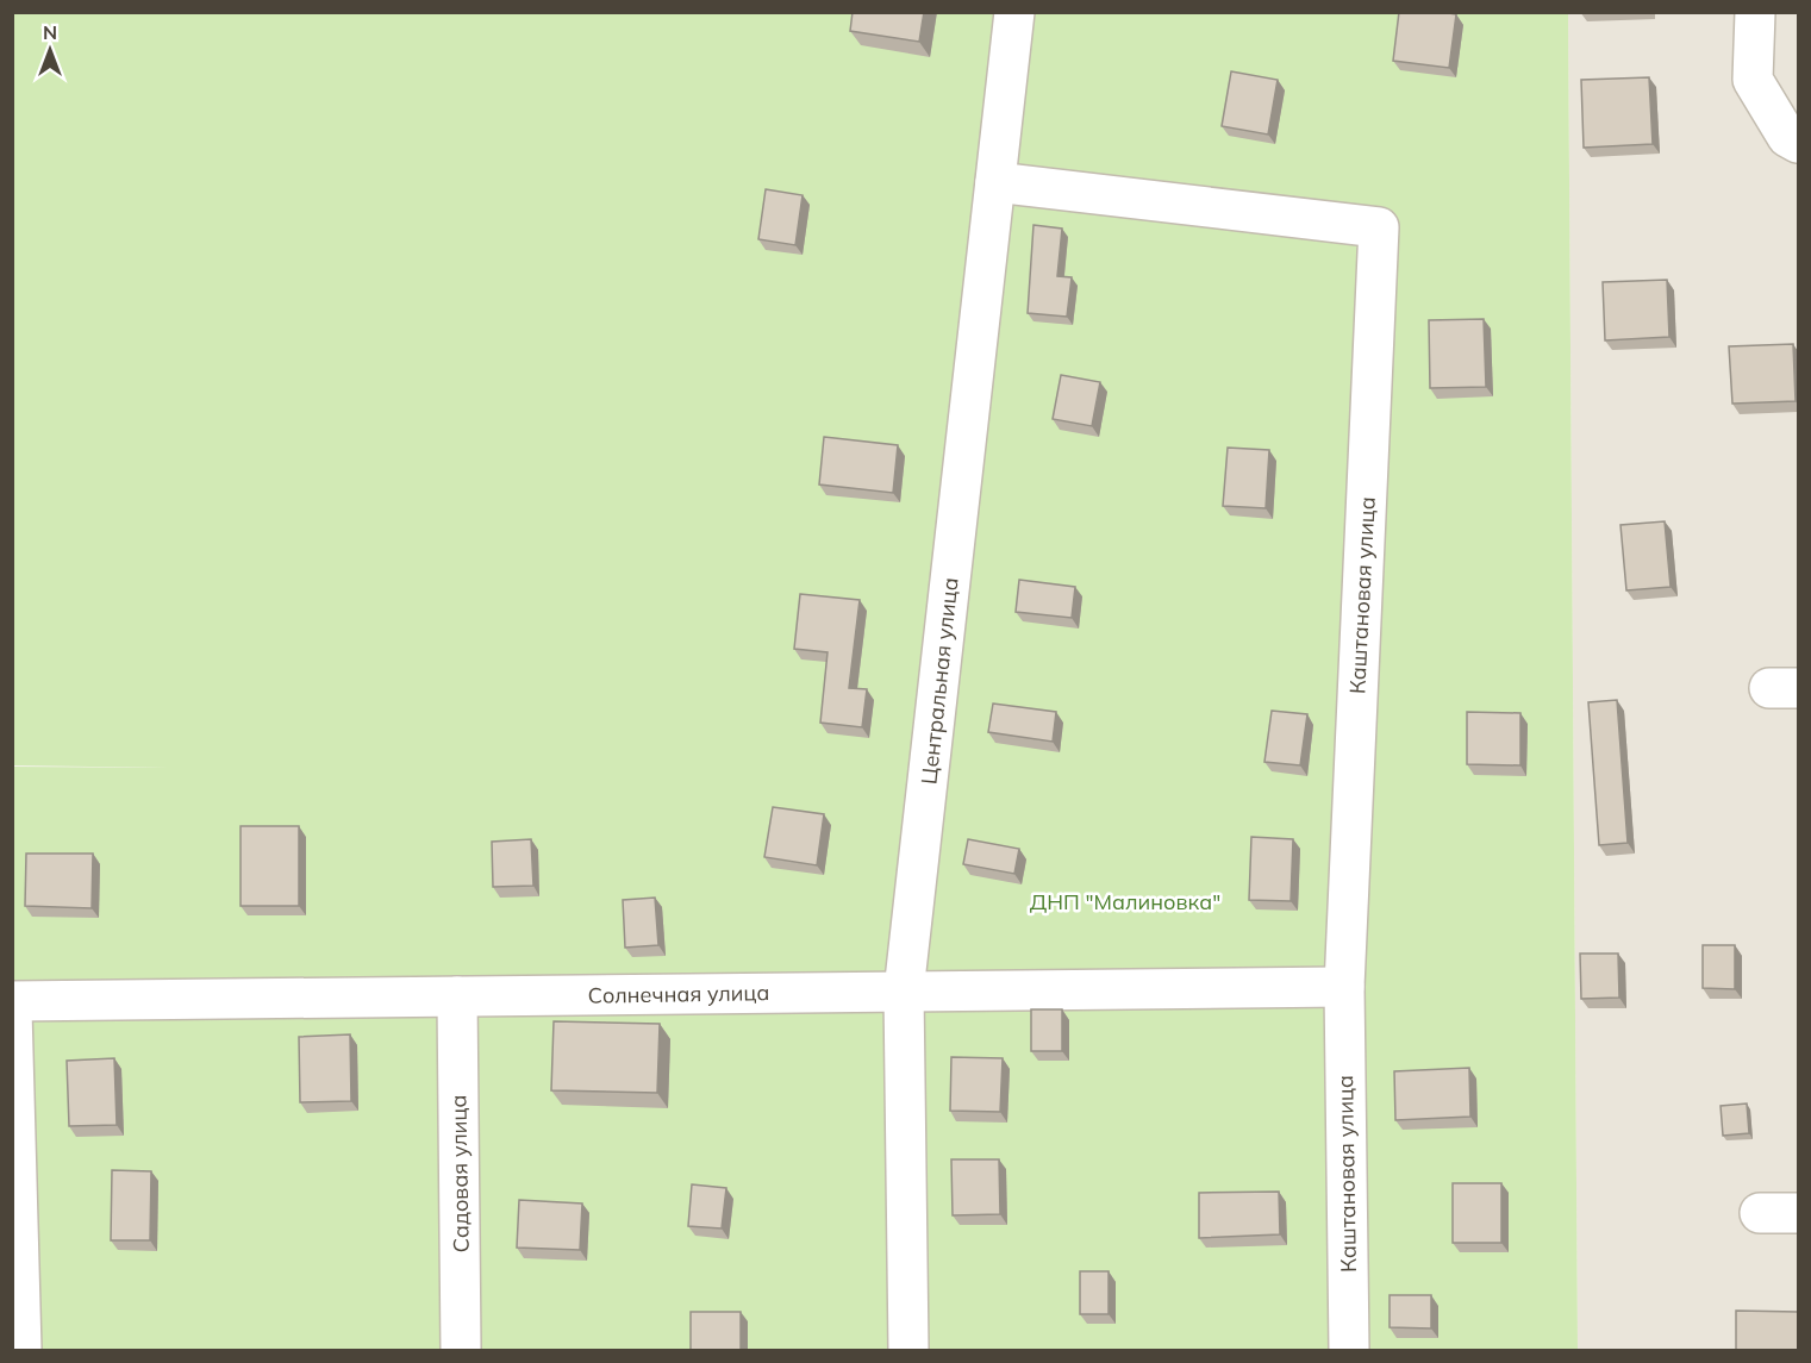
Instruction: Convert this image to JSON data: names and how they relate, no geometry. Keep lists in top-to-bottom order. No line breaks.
{"streets":{"street":["Каштановая улица","Центральная улица","Солнечная улица","Садовая улица"]},"crossings":[["Каштановая улица","Центральная улица"],["Каштановая улица","Солнечная улица"],["Центральная улица","Солнечная улица"],["Солнечная улица","Садовая улица"]],"parks":["ДНП \"Малиновка\""],"north":"top"}
